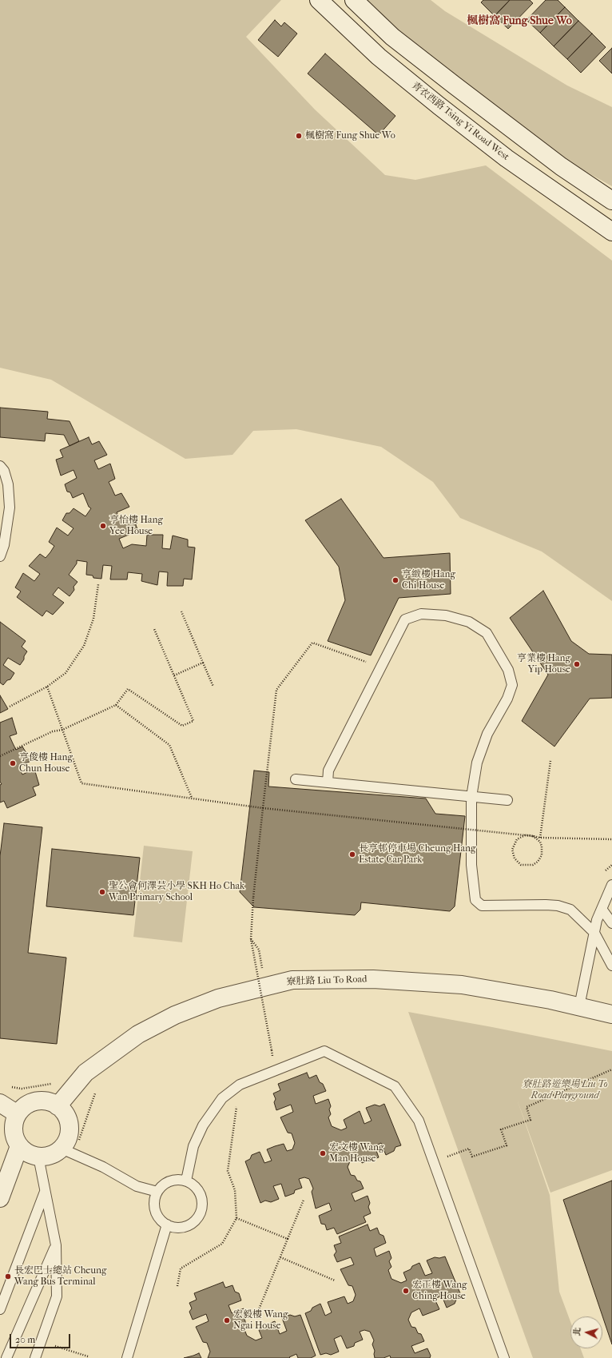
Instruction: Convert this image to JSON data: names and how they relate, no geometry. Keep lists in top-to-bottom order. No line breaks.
{"streets":{"street":["青衣西路 Tsing Yi Road West","寮肚路 Liu To Road"]},"districts":["楓樹窩 Fung Shue Wo"],"parks":["寮肚路遊樂場 Liu To Road Playground"],"places":["楓樹窩 Fung Shue Wo","亨怡樓 Hang Yee House","亨緻樓 Hang Chi House","亨業樓 Hang Yip House","亨俊樓 Hang Chun House","長亨邨停車場 Cheung Hang Estate Car Park","聖公會何澤芸小學 SKH Ho Chak Wan Primary School","宏文樓 Wang Man House","長宏巴士總站 Cheung Wang Bus Terminal","宏正樓 Wang Ching House","宏毅樓 Wang Ngai House"],"scale_bar":"20 m","north":"left"}
